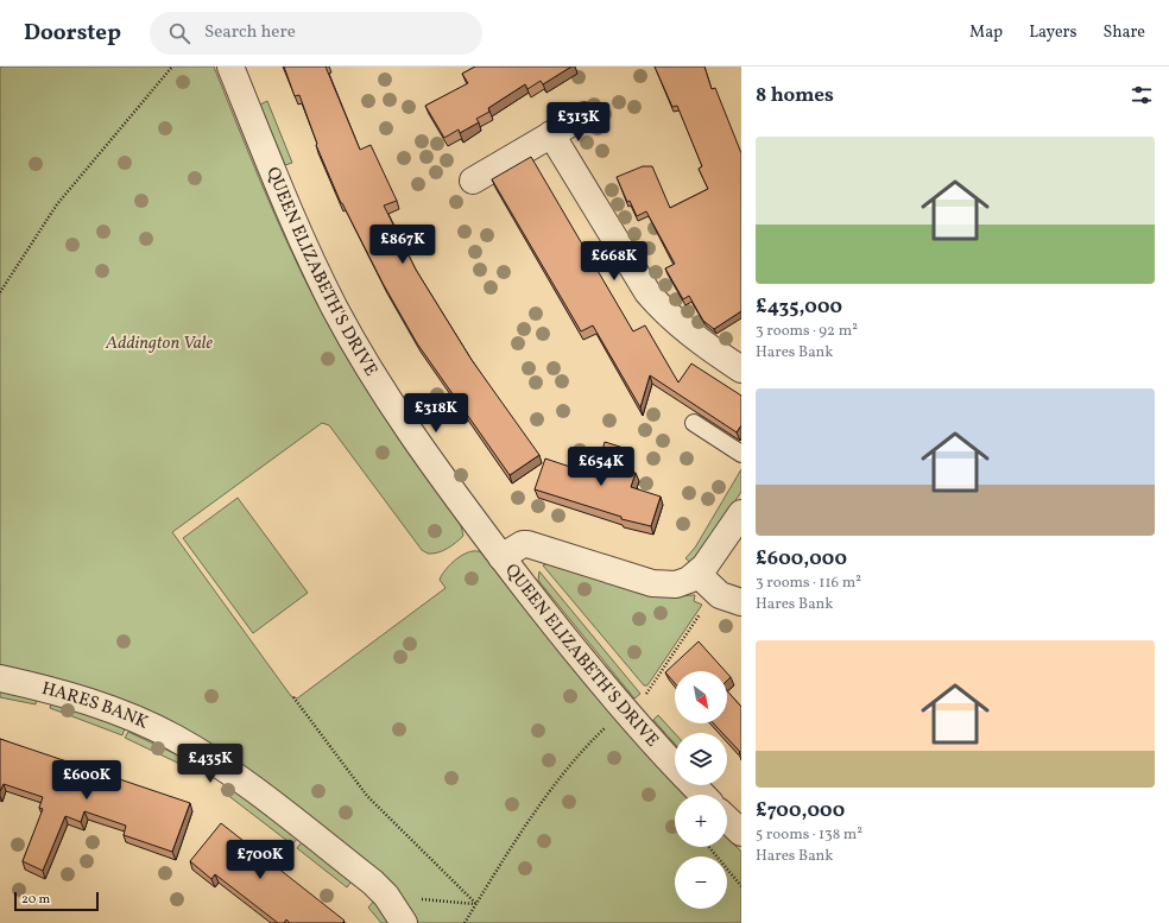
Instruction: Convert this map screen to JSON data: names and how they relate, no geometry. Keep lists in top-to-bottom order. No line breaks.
{"streets":{"street":["QUEEN ELIZABETH'S DRIVE","HARES BANK"]},"parks":["Addington Vale"],"scale_bar":"20 m","north":"bottom right","page":{"header":"Doorstep","search":"Search here","nav":["Map","Layers","Share"],"heading":"8 homes","price":["£313K","£867K","£668K","£318K","£654K","£435K","£600K","£700K"],"list":[{"name":"£435,000","note":"3 rooms · 92 m² · Hares Bank"},{"name":"£600,000","note":"3 rooms · 116 m² · Hares Bank"},{"name":"£700,000","note":"5 rooms · 138 m² · Hares Bank"}],"map_buttons":["+","−"],"scale":"20 m"}}
